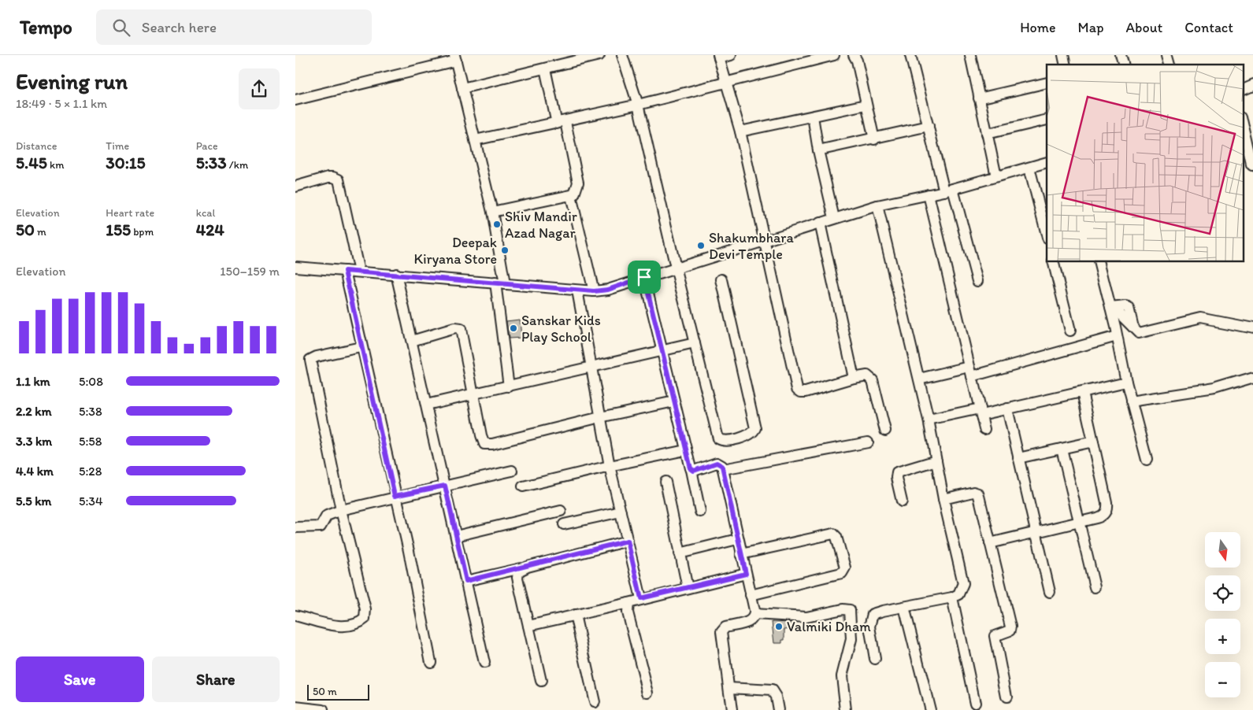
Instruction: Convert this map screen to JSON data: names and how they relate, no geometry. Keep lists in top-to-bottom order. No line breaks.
{"places":["Shiv Mandir Azad Nagar","Shakumbhara Devi Temple","Deepak Kiryana Store","Sanskar Kids Play School","Valmiki Dham"],"scale_bar":"50 m","north":"bottom","page":{"header":"Tempo","search":"Search here","nav":["Home","Map","About","Contact"],"heading":["Evening run","18:49 · 5 × 1.1 km"],"stats":[["Distance","5.45 km"],["Time","30:15"],["Pace","5:33 /km"],["Elevation","50 m"],["Heart rate","155 bpm"],["kcal","424"]],"chart":["Elevation","150–159 m"],"list":[{"name":"1.1 km","note":"5:08"},{"name":"2.2 km","note":"5:38"},{"name":"3.3 km","note":"5:58"},{"name":"4.4 km","note":"5:28"},{"name":"5.5 km","note":"5:34"}],"map_buttons":["+","−"],"buttons":["Save","Share"],"scale":"50 m"}}
